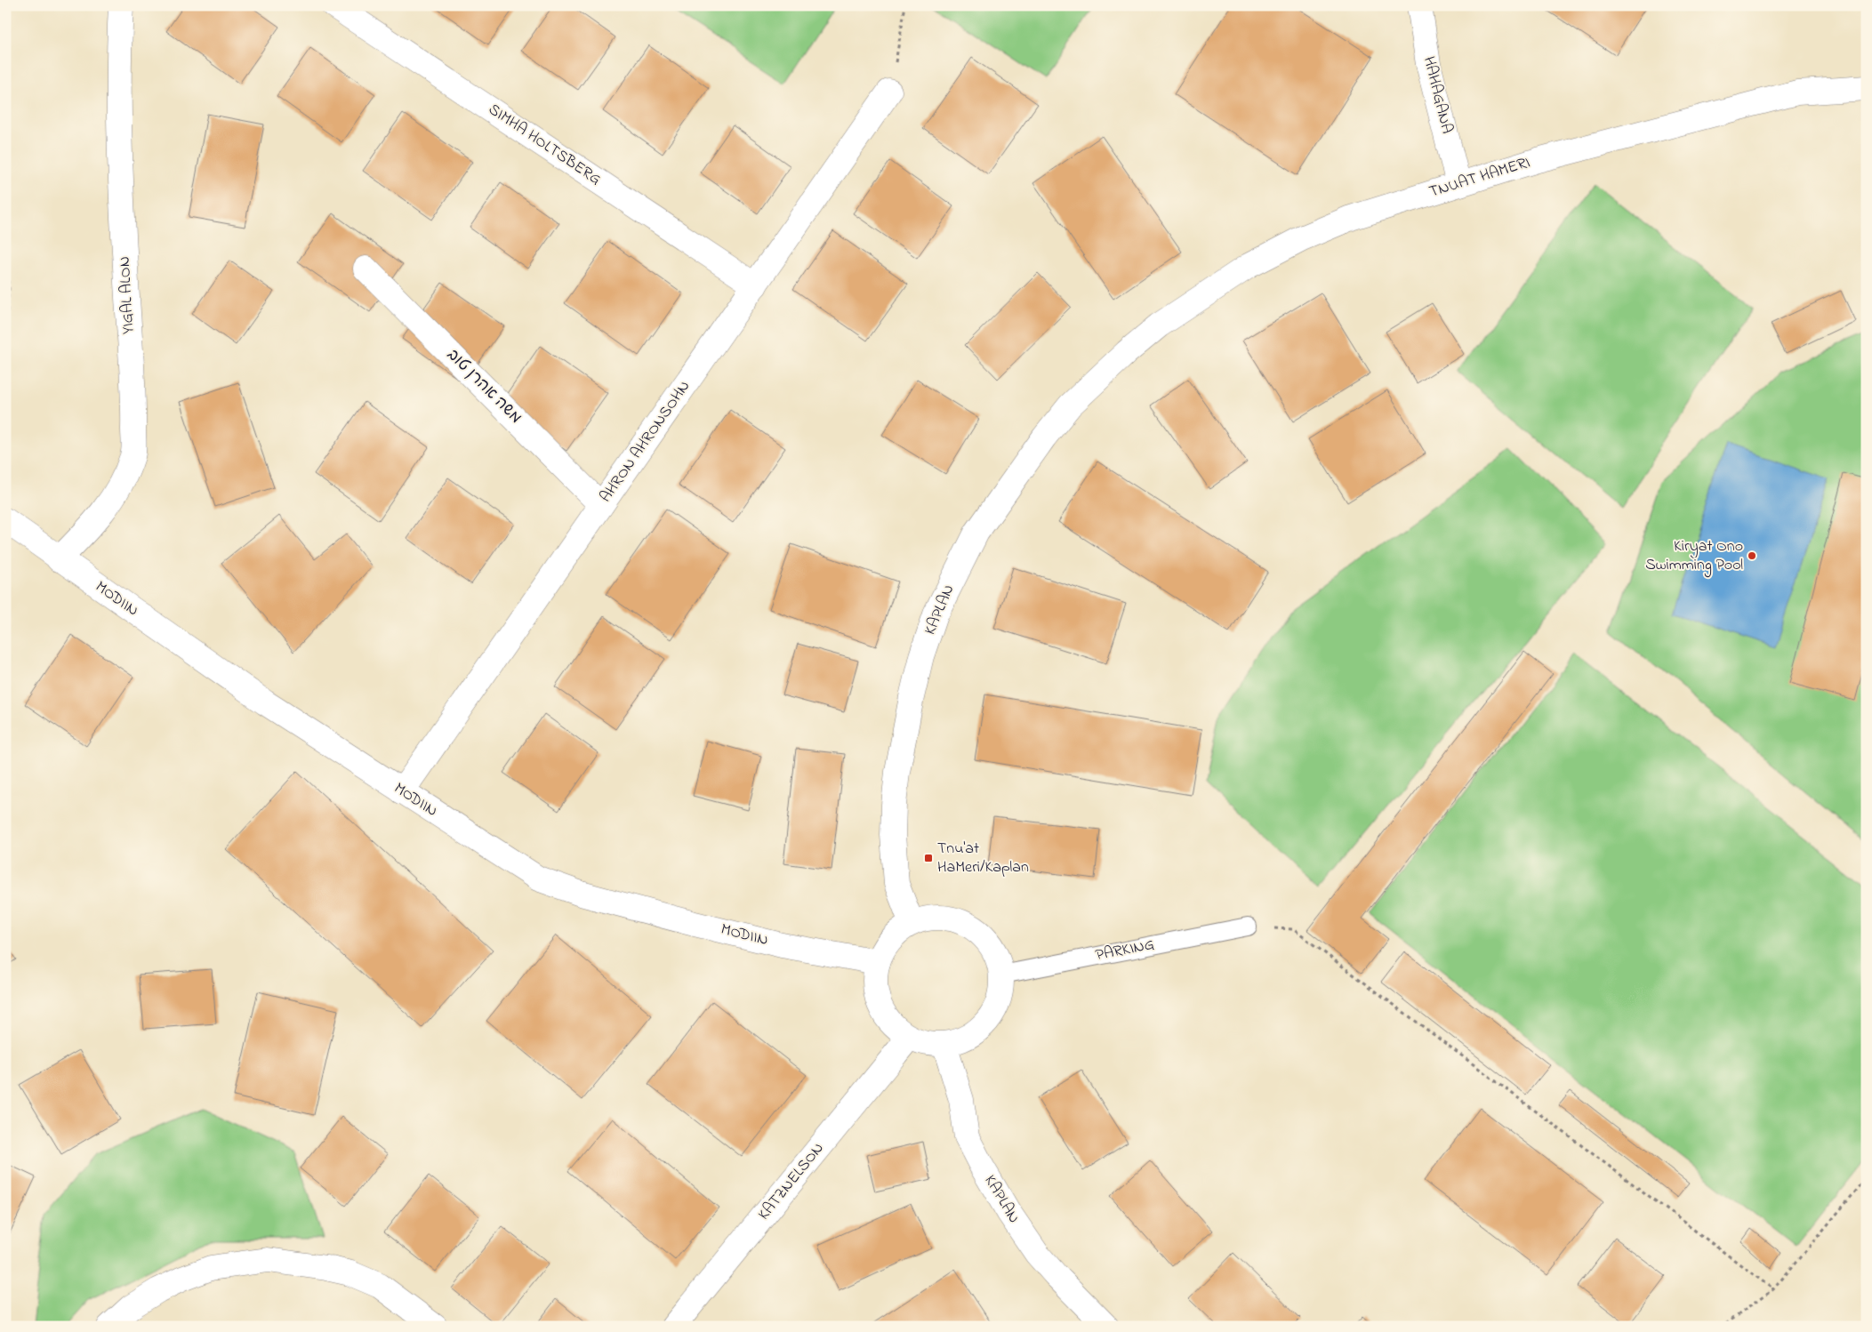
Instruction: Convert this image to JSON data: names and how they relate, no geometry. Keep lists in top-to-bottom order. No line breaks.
{"streets":{"street":["HAHAGANA","SIMHA HOLTSBERG","TNUAT HAMERI","YIGAL ALON","משה אהרן טוב","AHRON AHRONSOHN","MODIIN","KAPLAN","KATZNELSON"],"lane":["PARKING"]},"crossings":[["HAHAGANA","TNUAT HAMERI"],["SIMHA HOLTSBERG","AHRON AHRONSOHN"],["TNUAT HAMERI","KAPLAN"],["YIGAL ALON","MODIIN"],["משה אהרן טוב","AHRON AHRONSOHN"],["AHRON AHRONSOHN","MODIIN"],["MODIIN","KAPLAN"],["MODIIN","PARKING"],["MODIIN","KATZNELSON"],["KAPLAN","PARKING"],["KAPLAN","KATZNELSON"],["PARKING","KATZNELSON"]],"places":{"other":["Kiryat Ono Swimming Pool"],"transit":["Tnu'at HaMeri/Kaplan"]}}
